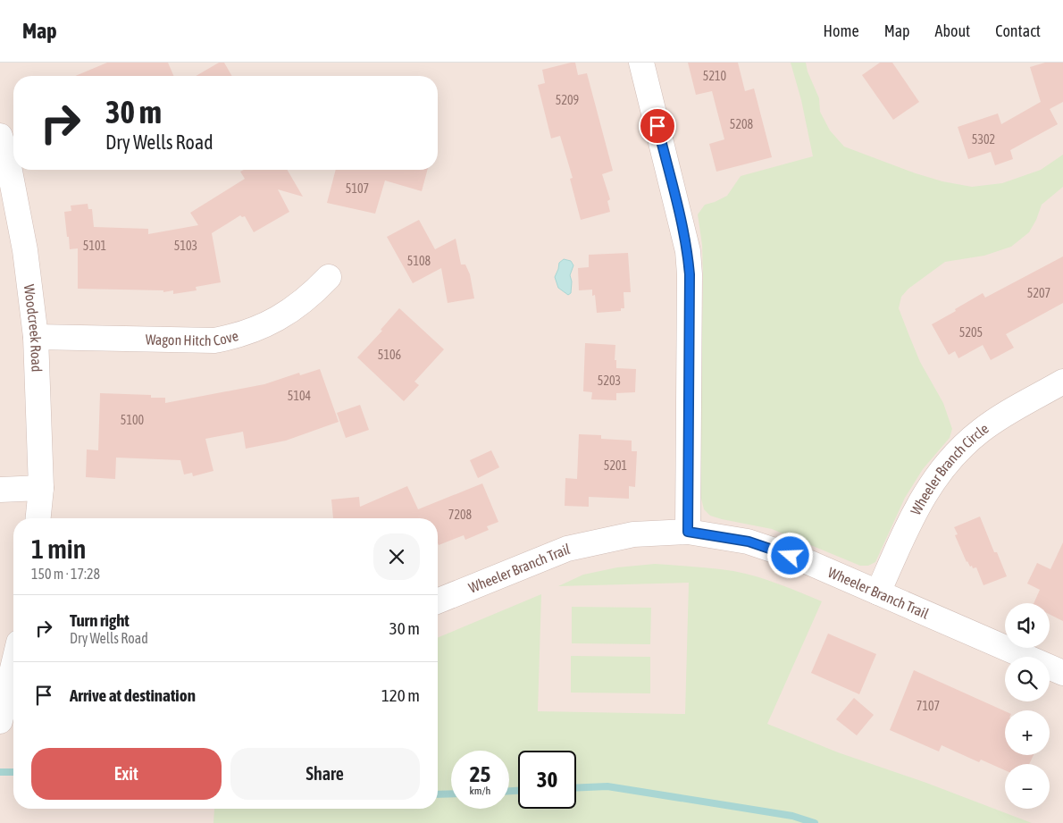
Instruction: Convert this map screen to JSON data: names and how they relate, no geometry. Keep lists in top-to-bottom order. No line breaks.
{"streets":{"street":["Woodcreek Road","Wagon Hitch Cove","Wheeler Branch Circle","Wheeler Branch Trail"]},"crossings":[["Woodcreek Road","Wagon Hitch Cove"],["Wheeler Branch Circle","Wheeler Branch Trail"]],"house_numbers":["5210","5209","5208","5302","5107","5101","5103","5108","5207","5205","5106","5203","5104","5100","5201","7208","7107"],"page":{"header":"Map","nav":["Home","Map","About","Contact"],"turn":["30 m","Dry Wells Road"],"heading":["1 min","150 m · 17:28"],"list":[{"name":"Turn right","note":"Dry Wells Road","value":"30 m"},{"name":"Arrive at destination","value":"120 m"}],"map_buttons":["+","−"],"buttons":["Exit","Share"],"speed":"25 km/h","limit":"30"}}
